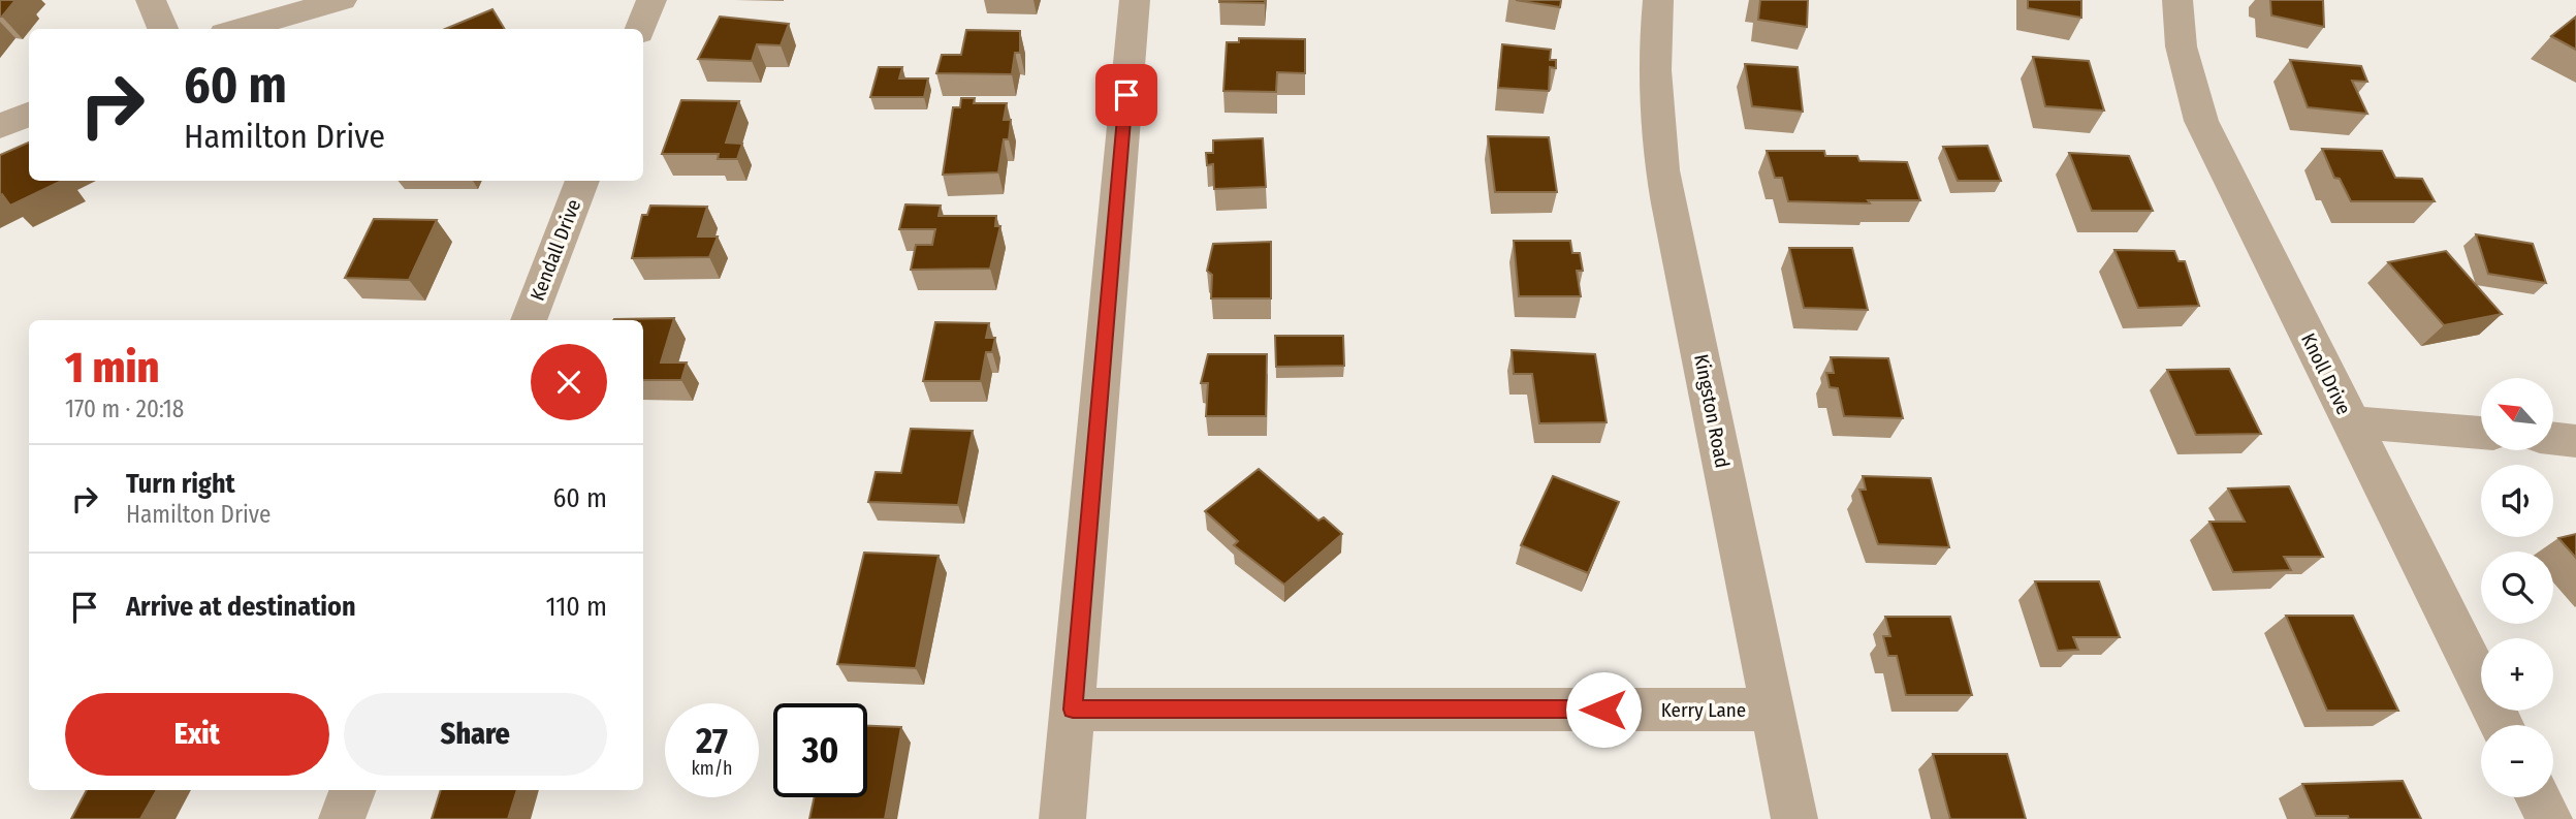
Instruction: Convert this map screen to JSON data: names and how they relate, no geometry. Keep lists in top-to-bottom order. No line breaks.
{"streets":{"street":["Kendall Drive","Knoll Drive","Kingston Road","Kerry Lane"]},"crossings":[["Kingston Road","Kerry Lane"]],"north":"top left","page":{"turn":["60 m","Hamilton Drive"],"heading":["1 min","170 m · 20:18"],"map_buttons":["+","−"],"list":[{"name":"Turn right","note":"Hamilton Drive","value":"60 m"},{"name":"Arrive at destination","value":"110 m"}],"buttons":["Exit","Share"],"speed":"27 km/h","limit":"30"}}
